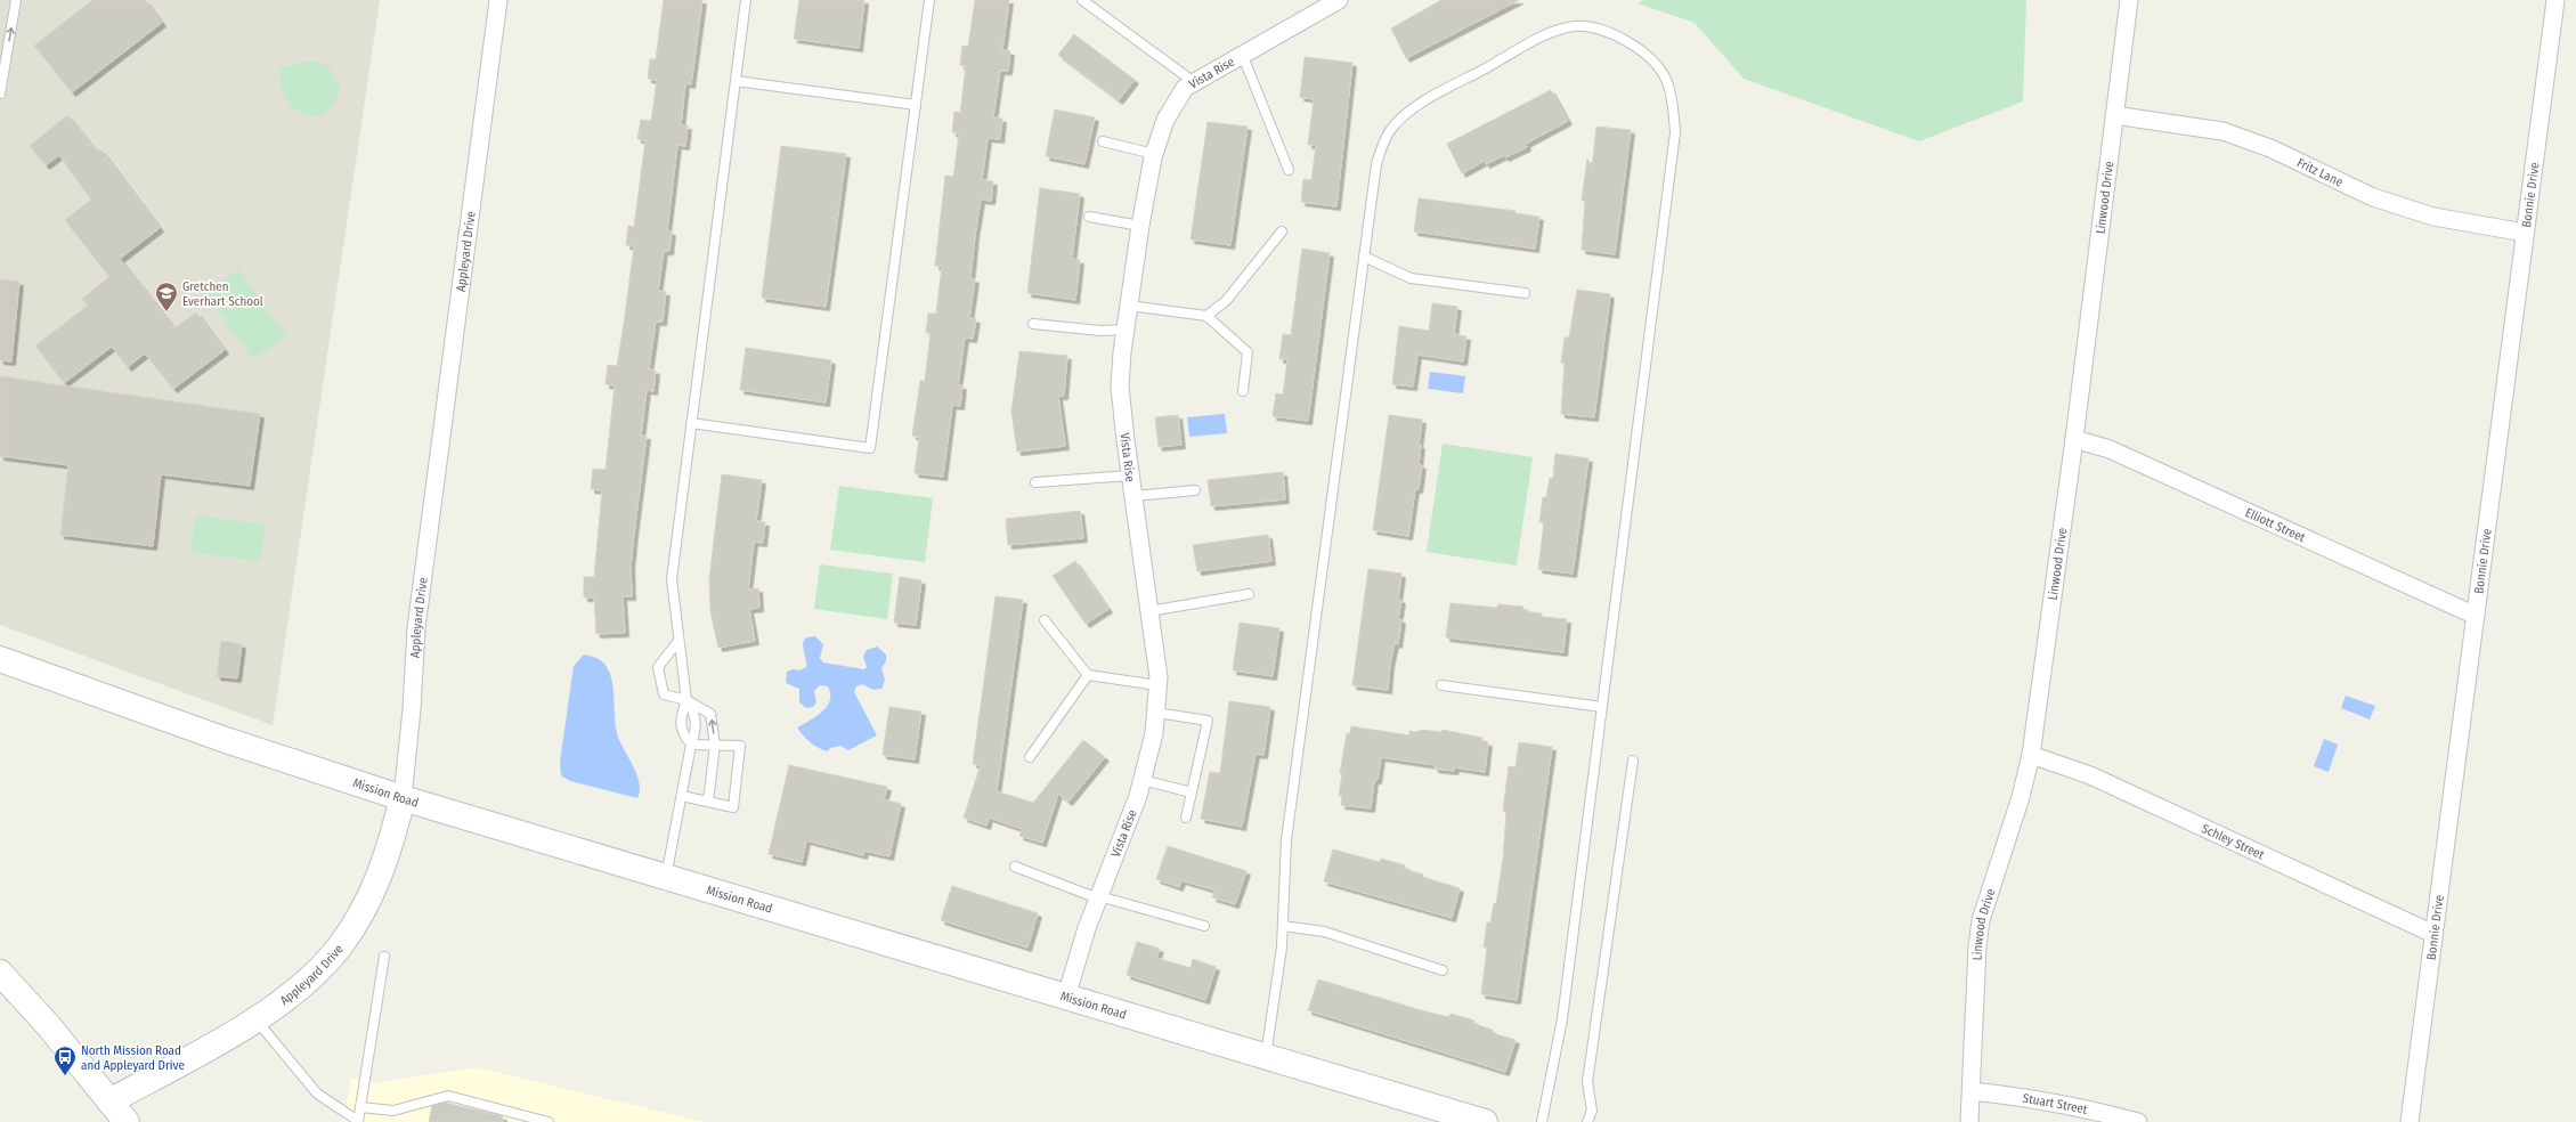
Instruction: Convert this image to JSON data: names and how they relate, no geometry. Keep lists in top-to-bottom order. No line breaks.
{"streets":{"street":["Vista Rise","Fritz Lane","Bonnie Drive","Linwood Drive","Appleyard Drive","Elliott Street","Mission Road","Schley Street","Stuart Street"]},"crossings":[["Vista Rise","Mission Road"],["Fritz Lane","Bonnie Drive"],["Fritz Lane","Linwood Drive"],["Bonnie Drive","Elliott Street"],["Bonnie Drive","Schley Street"],["Linwood Drive","Elliott Street"],["Linwood Drive","Schley Street"],["Linwood Drive","Stuart Street"],["Appleyard Drive","Mission Road"]],"places":{"school or university":["Gretchen Everhart School"],"bus stop":["North Mission Road and Appleyard Drive"]}}
